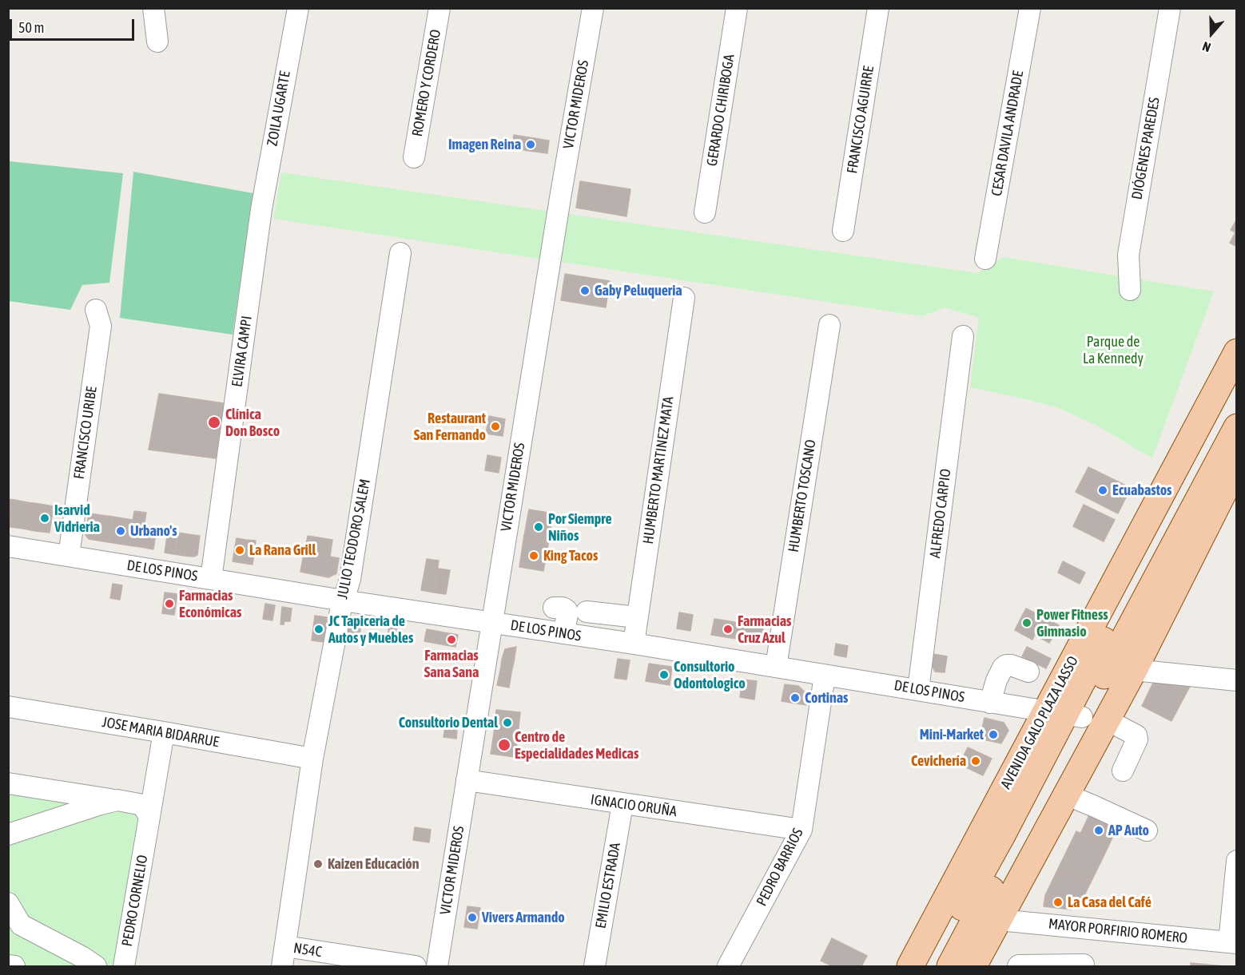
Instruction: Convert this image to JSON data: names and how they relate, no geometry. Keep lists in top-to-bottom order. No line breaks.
{"streets":{"main road":["AVENIDA GALO PLAZA LASSO"],"street":["ROMERO Y CORDERO","VICTOR MIDEROS","ZOILA UGARTE","GERARDO CHIRIBOGA","FRANCISCO AGUIRRE","CESAR DAVILA ANDRADE","DIÓGENES PAREDES","ELVIRA CAMPI","FRANCISCO URIBE","HUMBERTO MARTINEZ MATA","HUMBERTO TOSCANO","ALFREDO CARPIO","JULIO TEODORO SALEM","DE LOS PINOS","JOSE MARIA BIDARRUE","IGNACIO ORUÑA","PEDRO BARRIOS","EMILIO ESTRADA","PEDRO CORNELIO","MAYOR PORFIRIO ROMERO","N54C"]},"crossings":[["VICTOR MIDEROS","DE LOS PINOS"],["VICTOR MIDEROS","IGNACIO ORUÑA"],["ZOILA UGARTE","ELVIRA CAMPI"],["ELVIRA CAMPI","DE LOS PINOS"],["FRANCISCO URIBE","DE LOS PINOS"],["HUMBERTO MARTINEZ MATA","DE LOS PINOS"],["HUMBERTO TOSCANO","DE LOS PINOS"],["ALFREDO CARPIO","DE LOS PINOS"],["JULIO TEODORO SALEM","DE LOS PINOS"],["JULIO TEODORO SALEM","JOSE MARIA BIDARRUE"],["JULIO TEODORO SALEM","N54C"],["DE LOS PINOS","AVENIDA GALO PLAZA LASSO"],["DE LOS PINOS","PEDRO BARRIOS"],["AVENIDA GALO PLAZA LASSO","MAYOR PORFIRIO ROMERO"],["JOSE MARIA BIDARRUE","PEDRO CORNELIO"],["IGNACIO ORUÑA","PEDRO BARRIOS"],["IGNACIO ORUÑA","EMILIO ESTRADA"]],"parks":["Parque de La Kennedy"],"places":["Imagen Reina","Gaby Peluqueria","Clínica Don Bosco","Restaurant San Fernando","Ecuabastos","Isarvid Vidrieria","Por Siempre Niños","Urbano's","La Rana Grill","King Tacos","Farmacias Económicas","Power Fitness Gimnasio","JC Tapiceria de Autos y Muebles","Farmacias Cruz Azul","Farmacias Sana Sana","Consultorio Odontologico","Cortinas","Consultorio Dental","Mini-Market","Centro de Especialidades Medicas","Cevichería","AP Auto","Kaizen Educación","La Casa del Café","Vivers Armando"],"scale_bar":"50 m","north":"bottom"}
